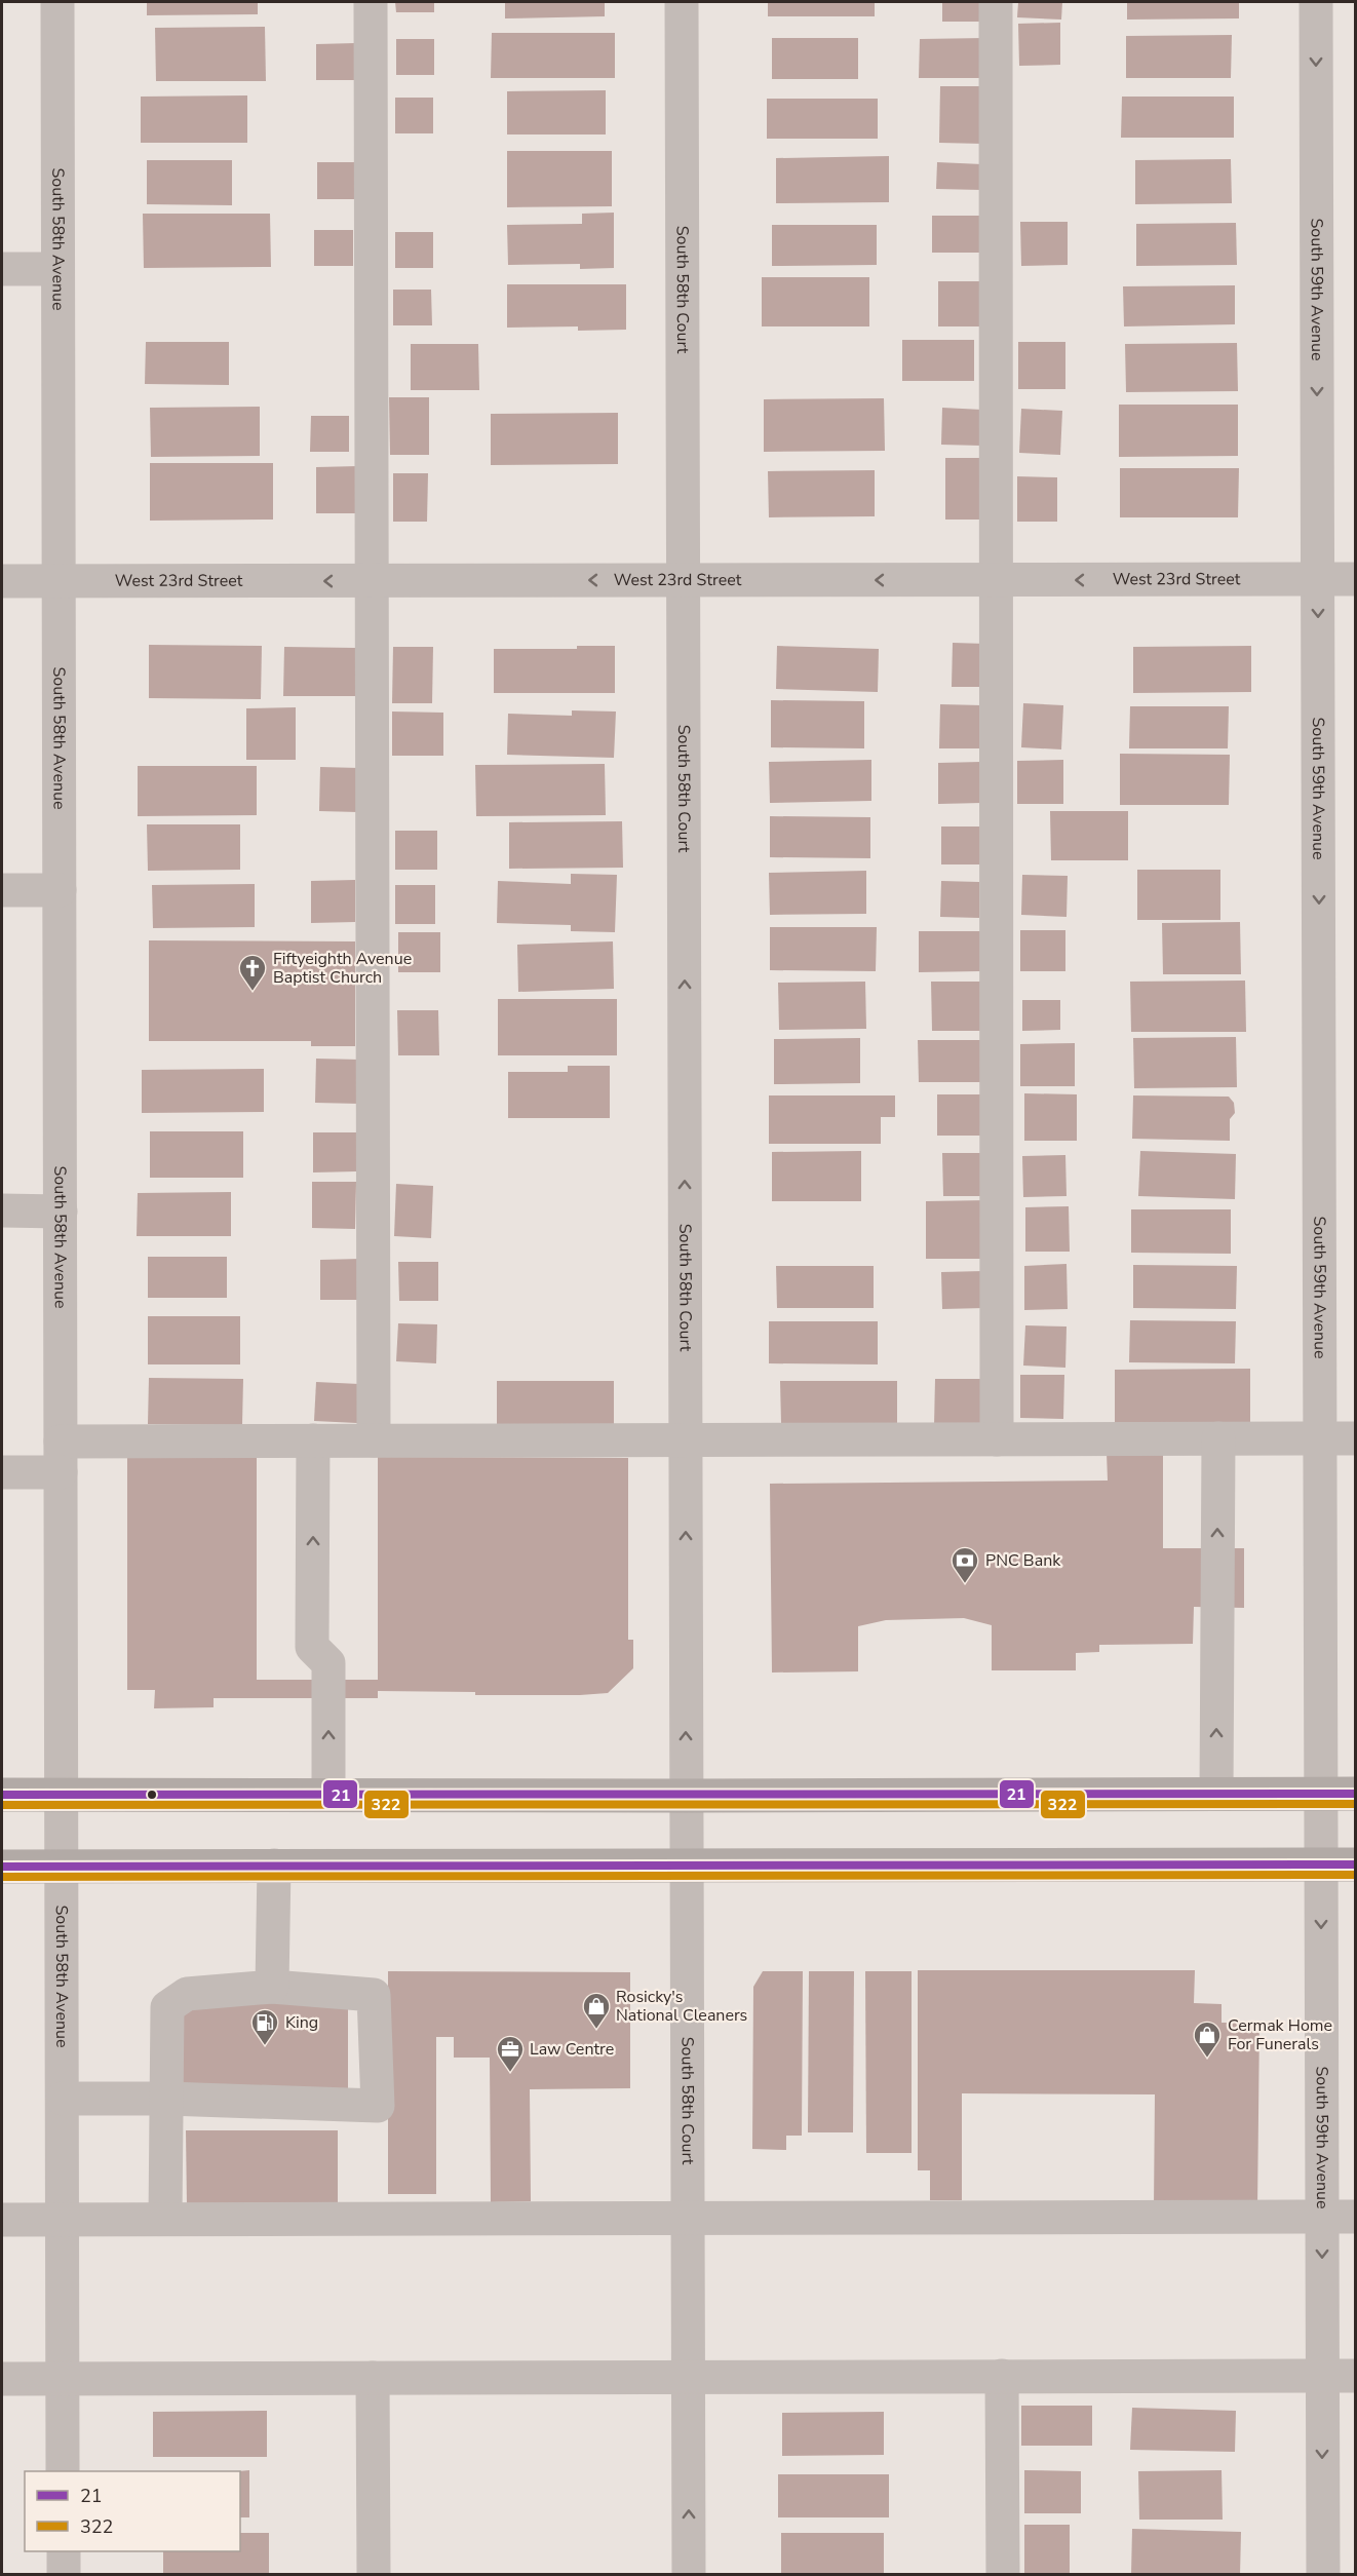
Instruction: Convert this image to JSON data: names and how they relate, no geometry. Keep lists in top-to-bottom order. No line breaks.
{"streets":{"street":["South 58th Avenue","South 58th Court","South 59th Avenue","West 23rd Street"]},"crossings":[["South 58th Avenue","West 23rd Street"],["South 58th Court","West 23rd Street"],["South 59th Avenue","West 23rd Street"]],"one_way":["South 58th Court","South 59th Avenue","West 23rd Street"],"places":{"church":["Fiftyeighth Avenue Baptist Church"],"bank":["PNC Bank"],"shop":["Rosicky's National Cleaners","Cermak Home For Funerals"],"fuel station":["King"],"office":["Law Centre"]},"lines":["transit line 21","transit line 322"],"legend":["21","322"]}
